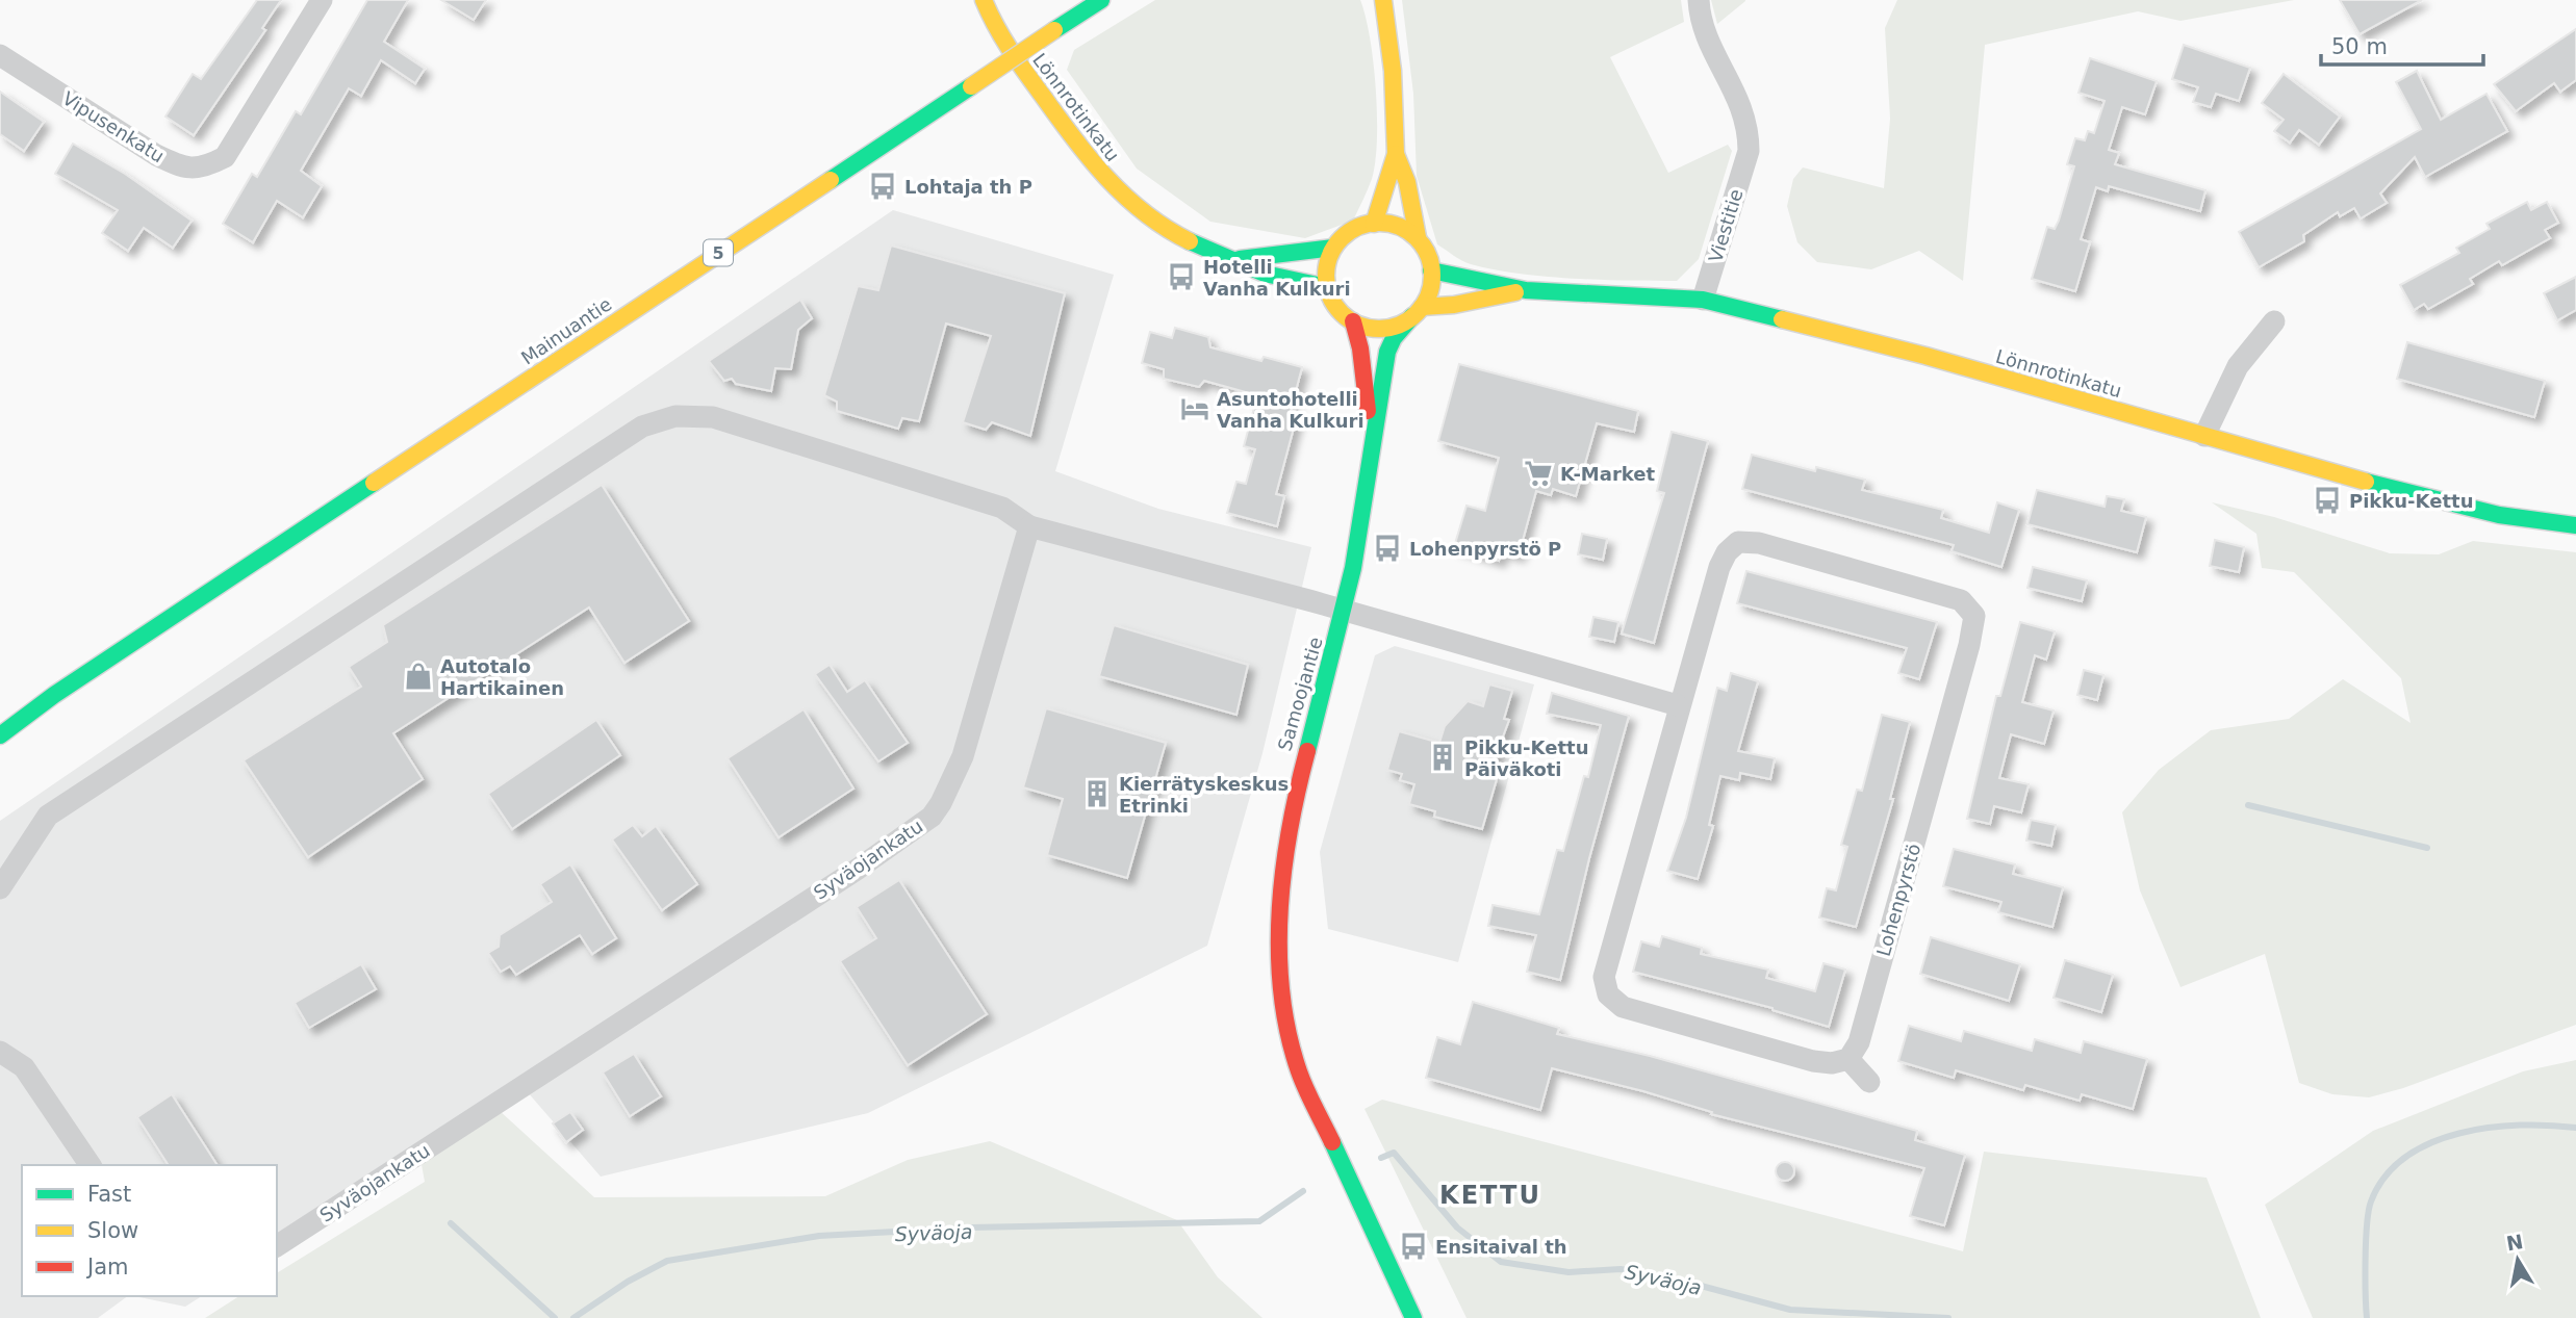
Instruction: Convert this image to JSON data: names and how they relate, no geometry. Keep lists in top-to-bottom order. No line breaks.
{"streets":{"main road":["Lönnrotinkatu","5","Mainuantie","Samoojantie"],"street":["Vipusenkatu","Viestitie","Syväojankatu","Lohenpyrstö"]},"crossings":[["Lönnrotinkatu","Viestitie"],["Lönnrotinkatu","Samoojantie"]],"districts":["KETTU"],"water":["Syväoja"],"places":{"bus stop":["Lohtaja th P","Hotelli Vanha Kulkuri","Pikku-Kettu","Lohenpyrstö P","Ensitaival th"],"hotel":["Asuntohotelli Vanha Kulkuri"],"supermarket":["K-Market"],"shop":["Autotalo Hartikainen"],"building":["Pikku-Kettu Päiväkoti","Kierrätyskeskus Etrinki"]},"legend":["Fast","Slow","Jam"],"scale_bar":"50 m","north":"top"}
